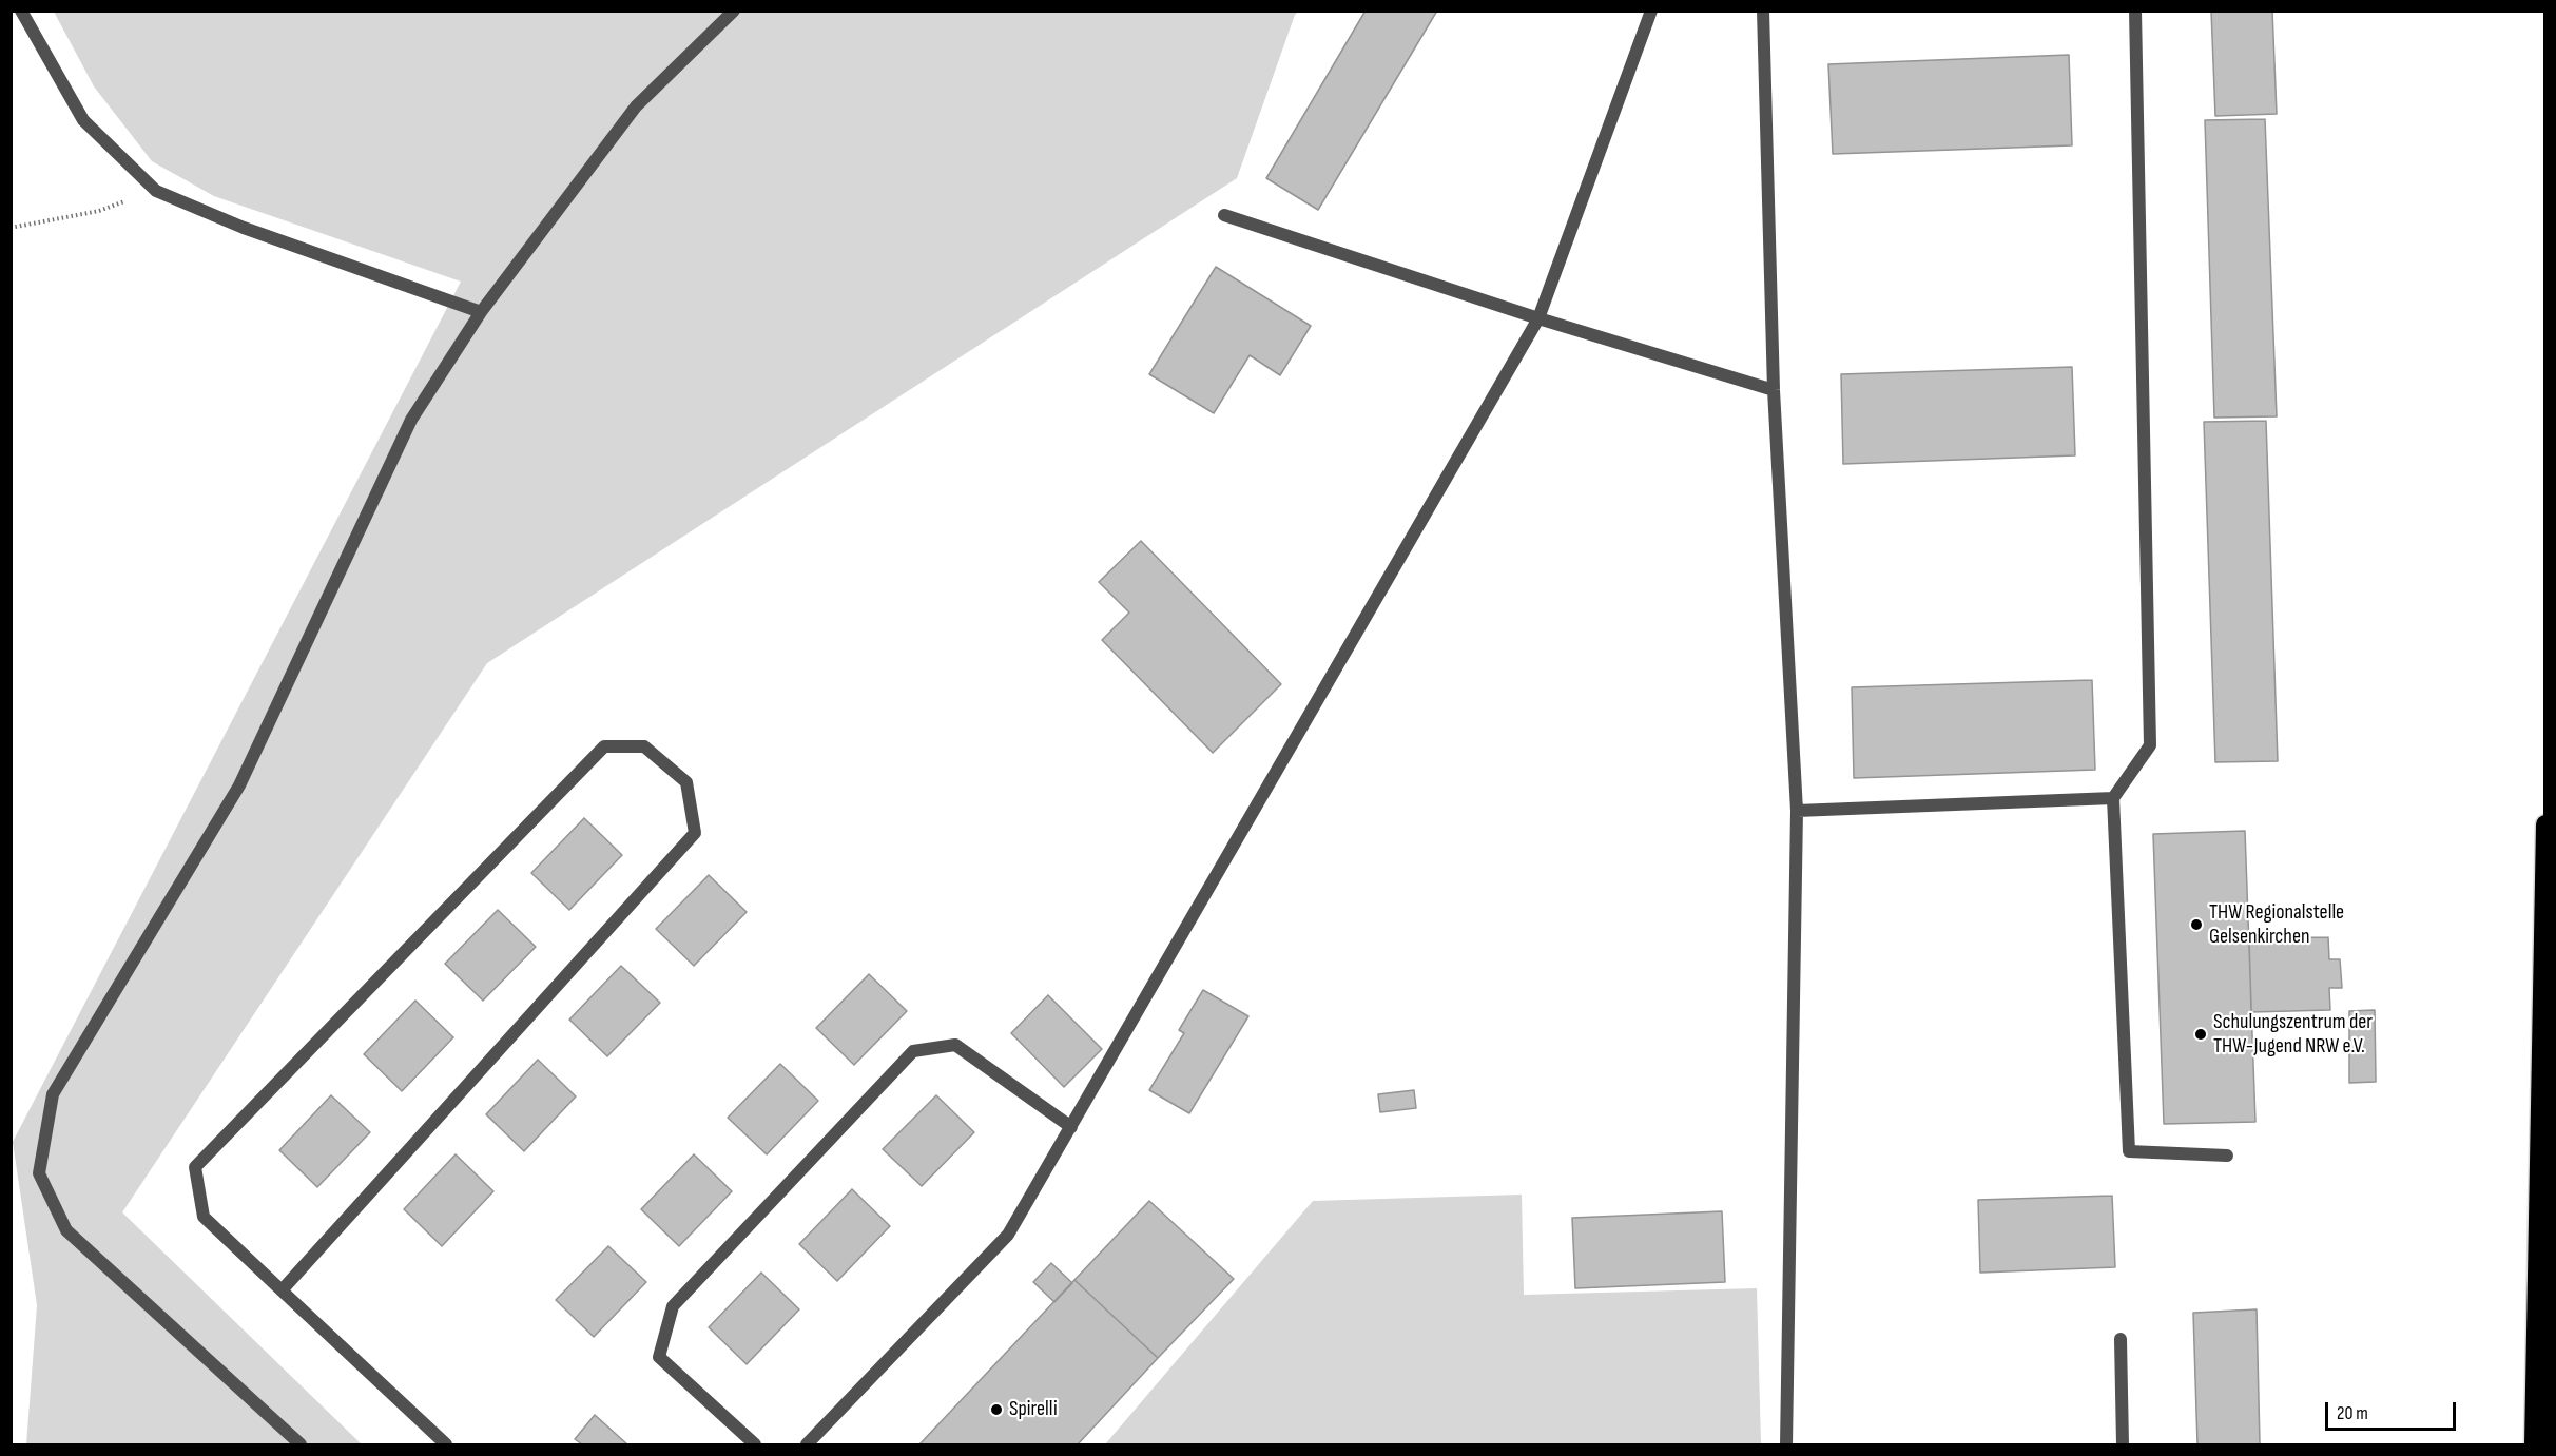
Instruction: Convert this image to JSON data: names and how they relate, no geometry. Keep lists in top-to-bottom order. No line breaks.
{"places":["THW Regionalstelle Gelsenkirchen","Schulungszentrum der THW-Jugend NRW e.V.","Spirelli"],"scale_bar":"20 m"}
